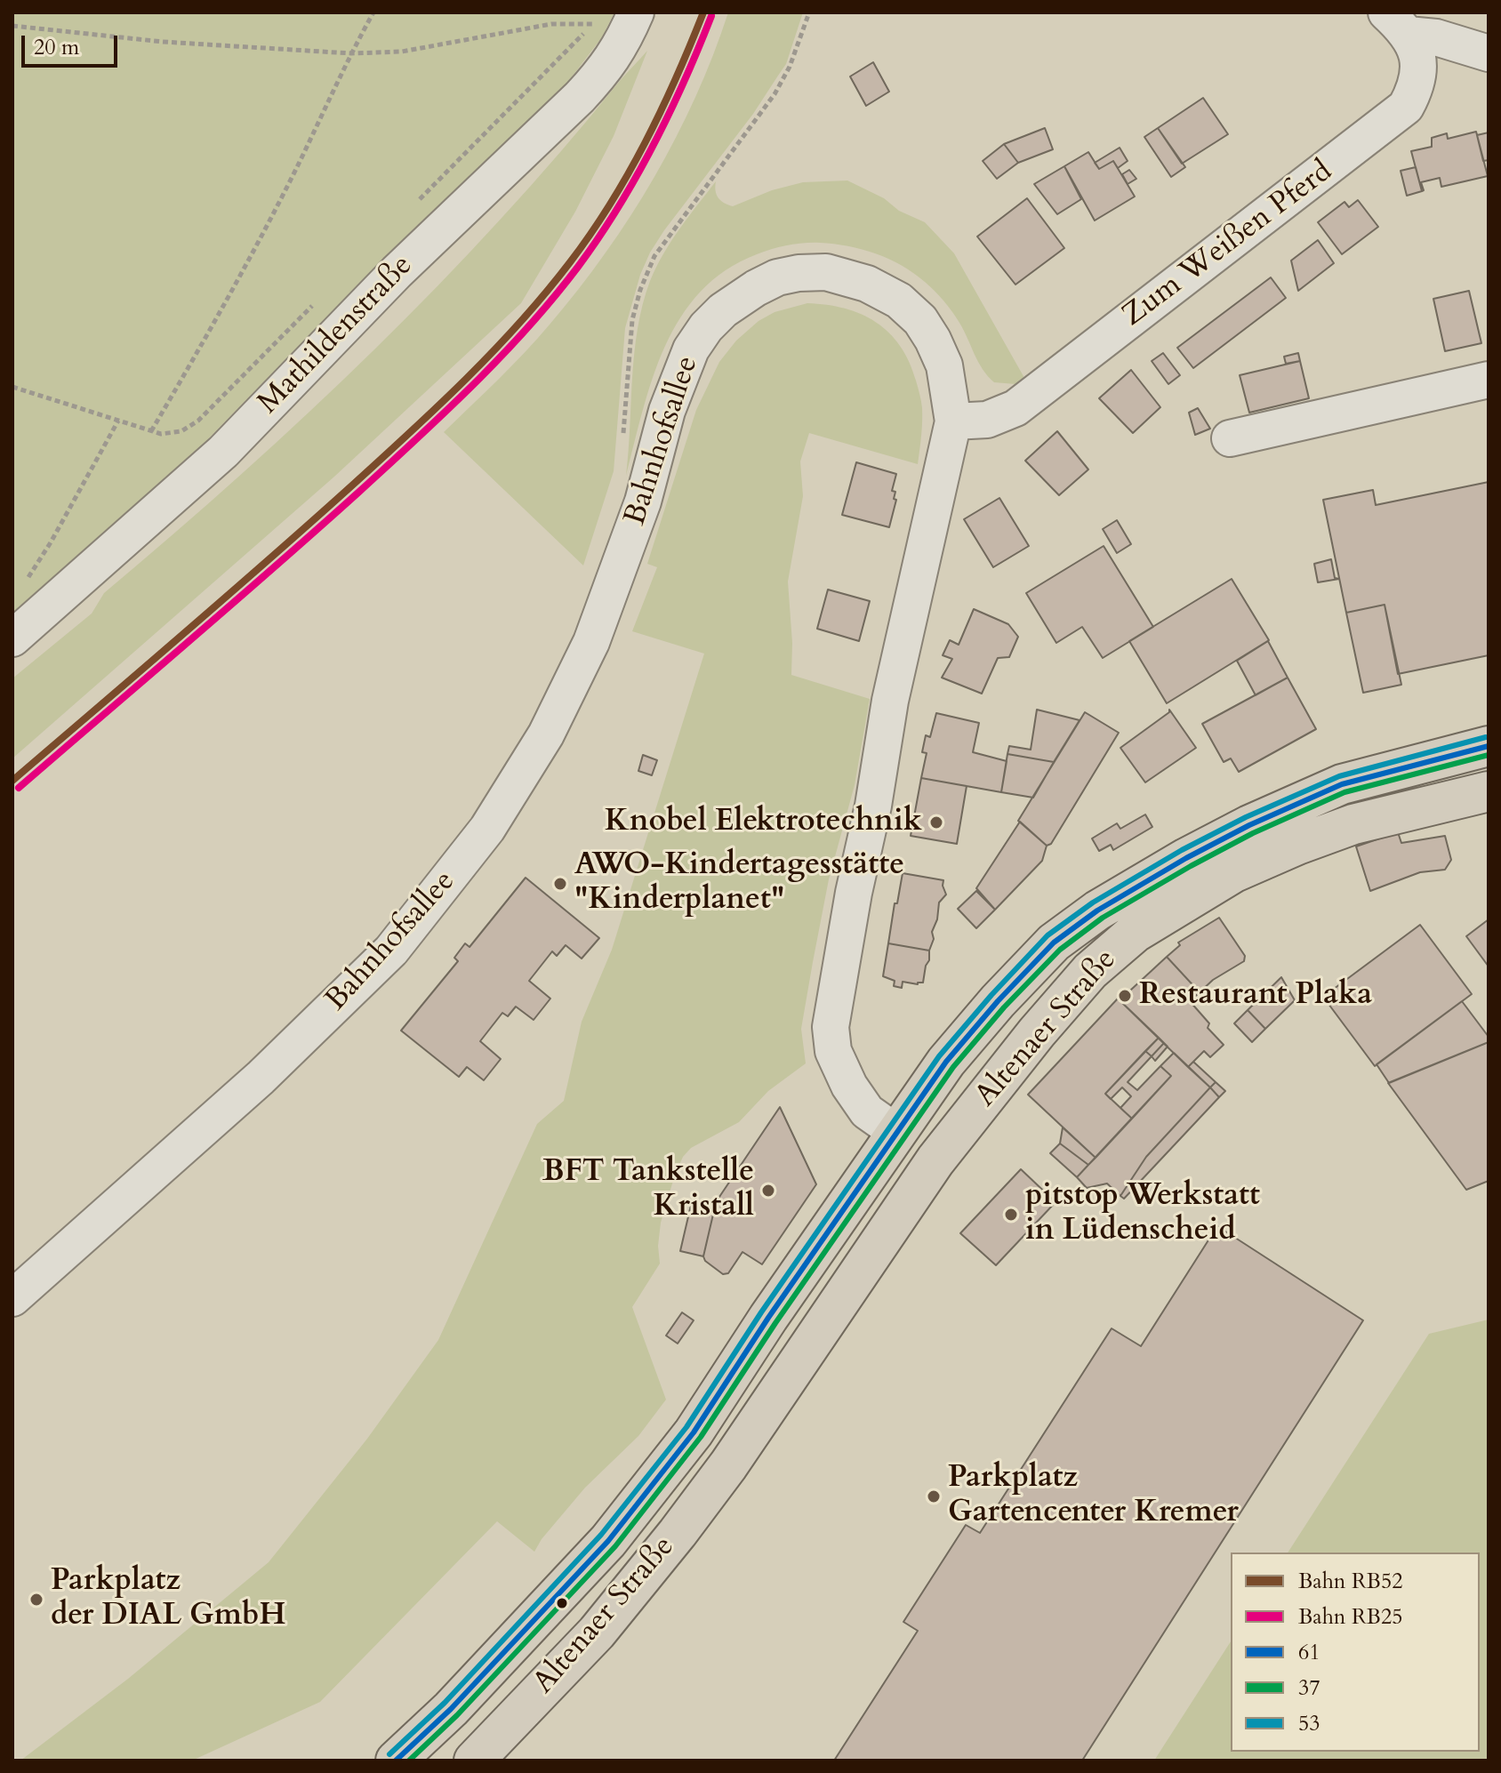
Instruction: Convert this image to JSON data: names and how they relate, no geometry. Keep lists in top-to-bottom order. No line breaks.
{"streets":{"main road":["Altenaer Straße"],"street":["Zum Weißen Pferd","Mathildenstraße","Bahnhofsallee"]},"crossings":[["Zum Weißen Pferd","Bahnhofsallee"],["Bahnhofsallee","Altenaer Straße"]],"places":["Knobel Elektrotechnik","AWO-Kindertagesstätte \"Kinderplanet\"","Restaurant Plaka","BFT Tankstelle Kristall","pitstop Werkstatt in Lüdenscheid","Parkplatz Gartencenter Kremer","Parkplatz der DIAL GmbH"],"lines":["rail line RB52","rail line RB25","transit line 53","transit line 61","transit line 37"],"legend":["Bahn RB52","Bahn RB25","61","37","53"],"scale_bar":"20 m"}
